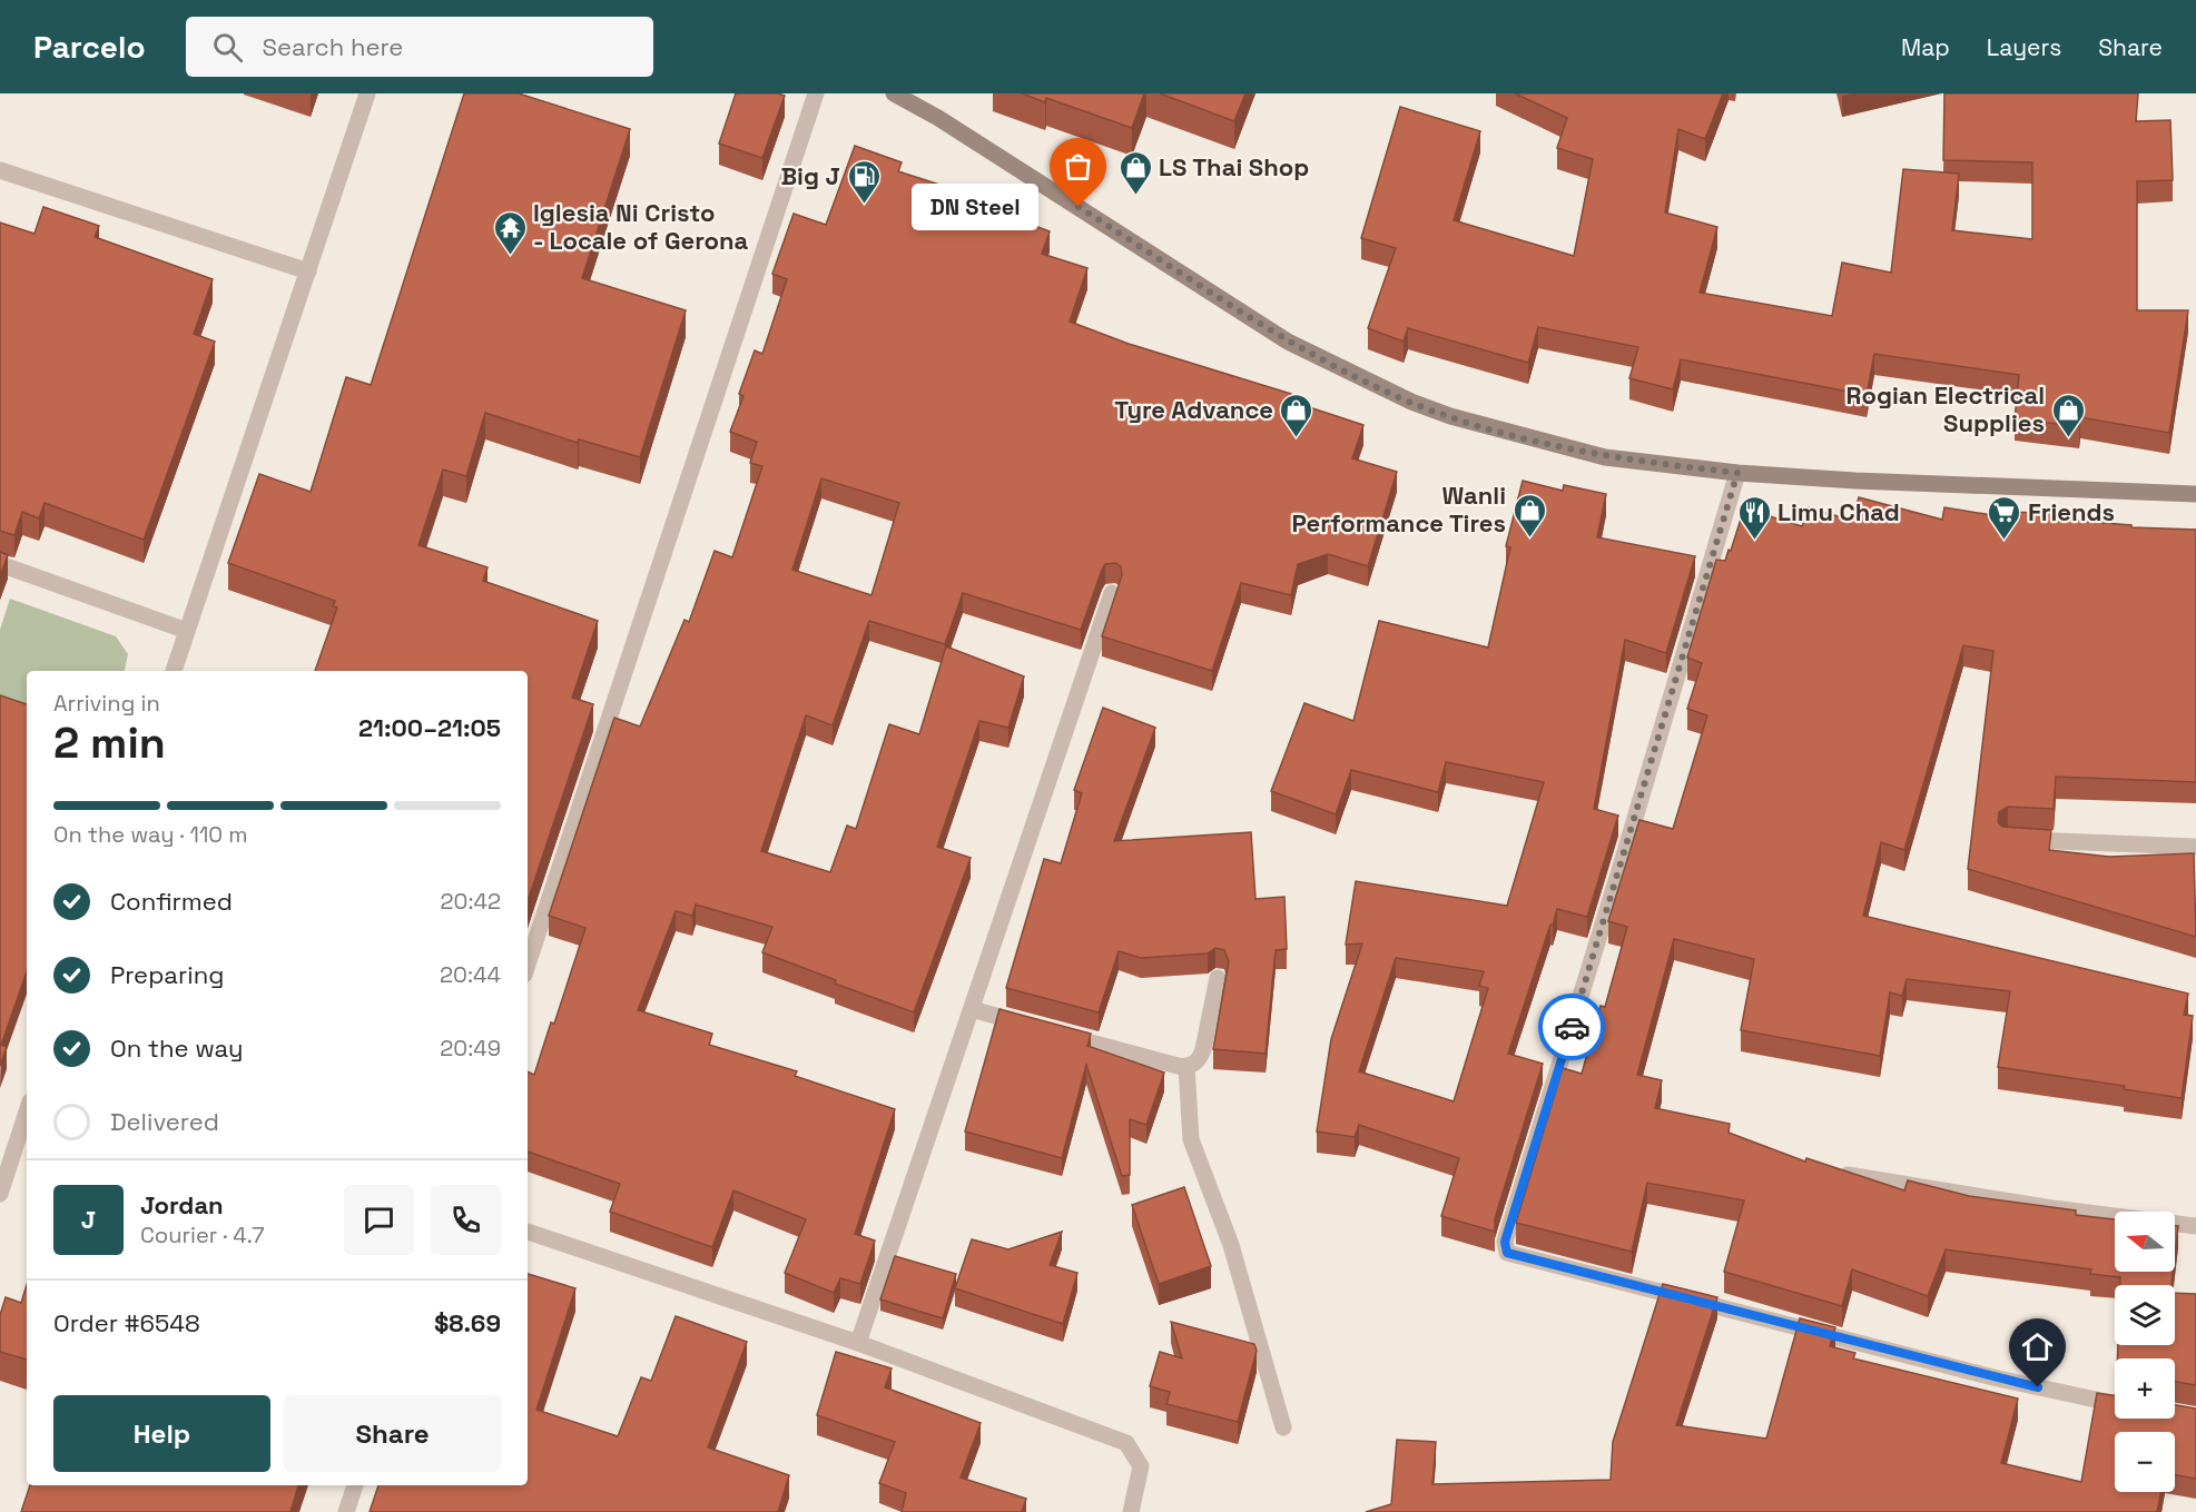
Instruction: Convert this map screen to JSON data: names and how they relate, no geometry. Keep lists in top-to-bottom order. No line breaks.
{"places":{"shop":["LS Thai Shop","Tyre Advance","Rogian Electrical Supplies","Wanli Performance Tires"],"fuel station":["Big J"],"other":["DN Steel"],"temple":["Iglesia Ni Cristo - Locale of Gerona"],"restaurant":["Limu Chad"],"supermarket":["Friends"]},"north":"left","page":{"header":"Parcelo","search":"Search here","nav":["Map","Layers","Share"],"bubble":"DN Steel","heading":["2 min","Arriving in","21:00–21:05"],"panel":["Jordan","Courier · 4.7","Order #6548","$8.69"],"bar":"On the way · 110 m","list":[["Confirmed","20:42"],["Preparing","20:44"],["On the way","20:49"],"Delivered"],"round":"J","map_buttons":["+","−"],"buttons":["Help","Share"]}}
